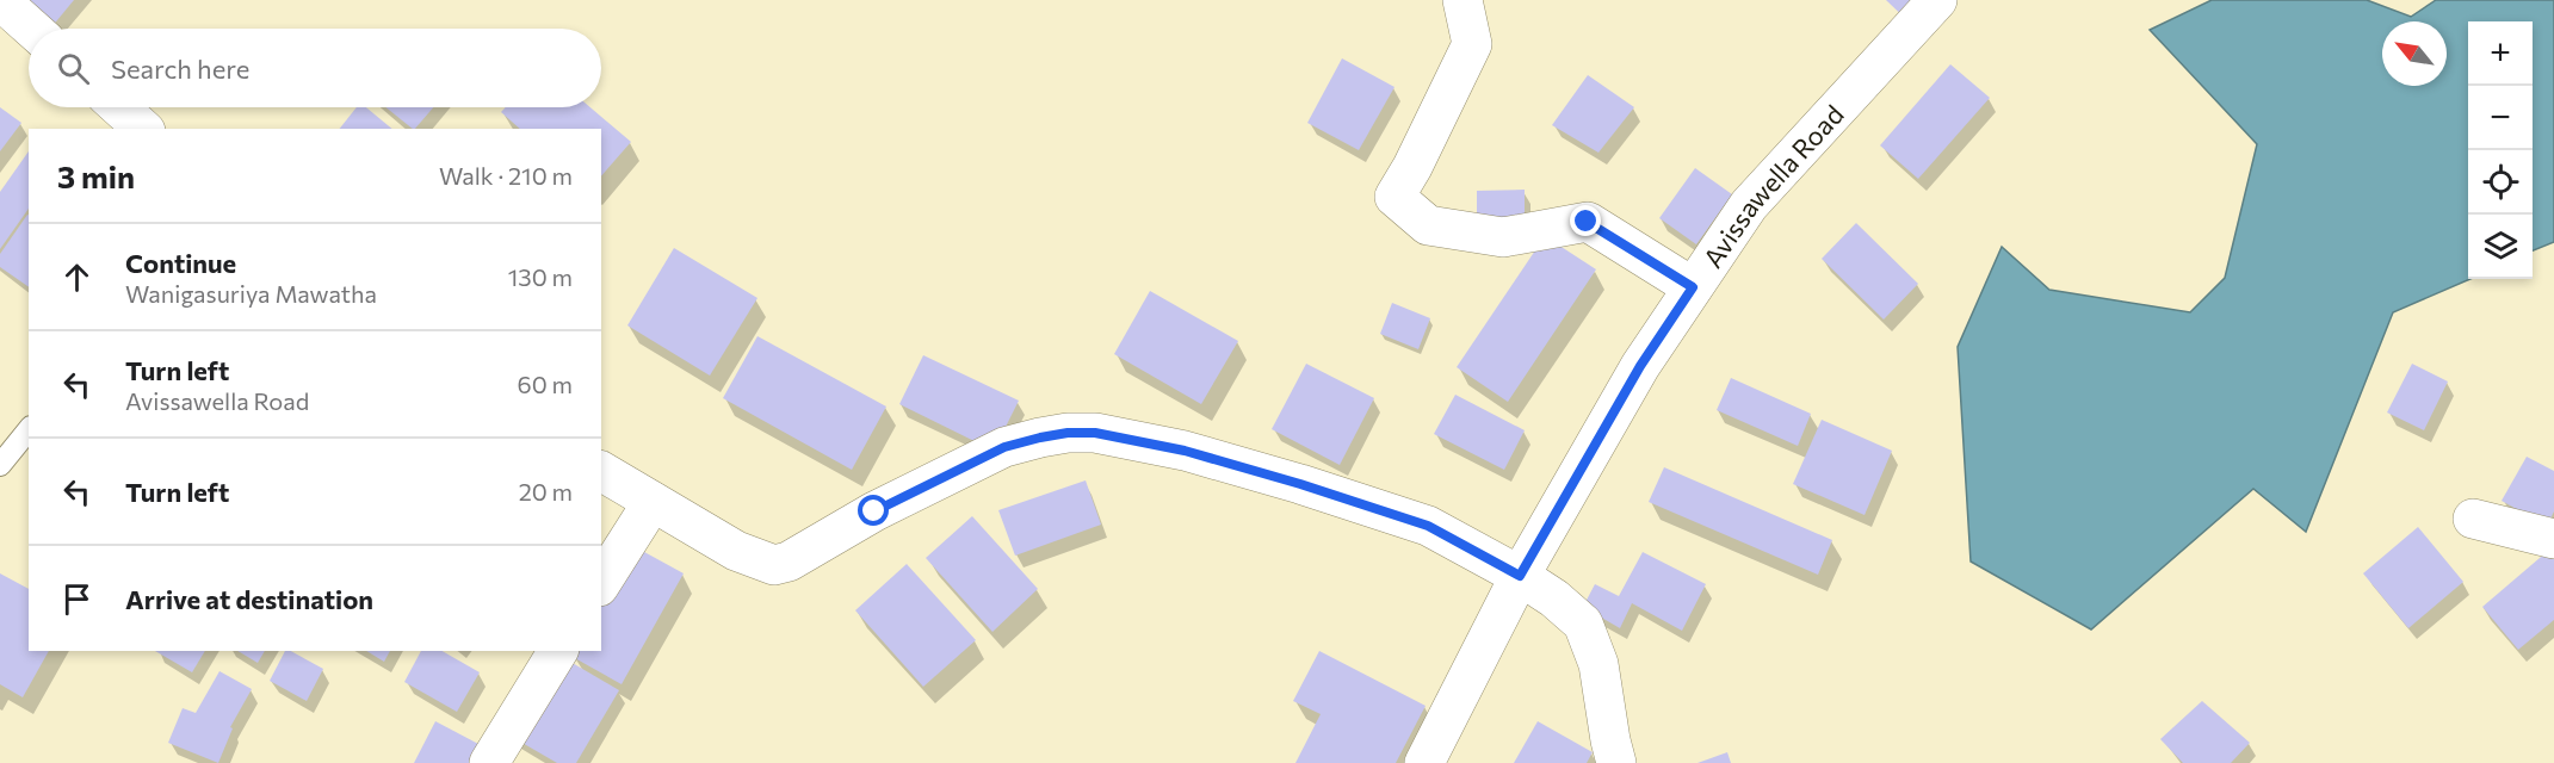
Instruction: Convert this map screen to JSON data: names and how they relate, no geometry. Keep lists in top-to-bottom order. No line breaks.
{"streets":{"street":["Avissawella Road"]},"north":"top left","page":{"map_buttons":["+","−"],"search":"Search here","heading":["3 min","Walk · 210 m"],"list":[["Continue","Wanigasuriya Mawatha","130 m"],["Turn left","Avissawella Road","60 m"],["Turn left","20 m"],"Arrive at destination"]}}
